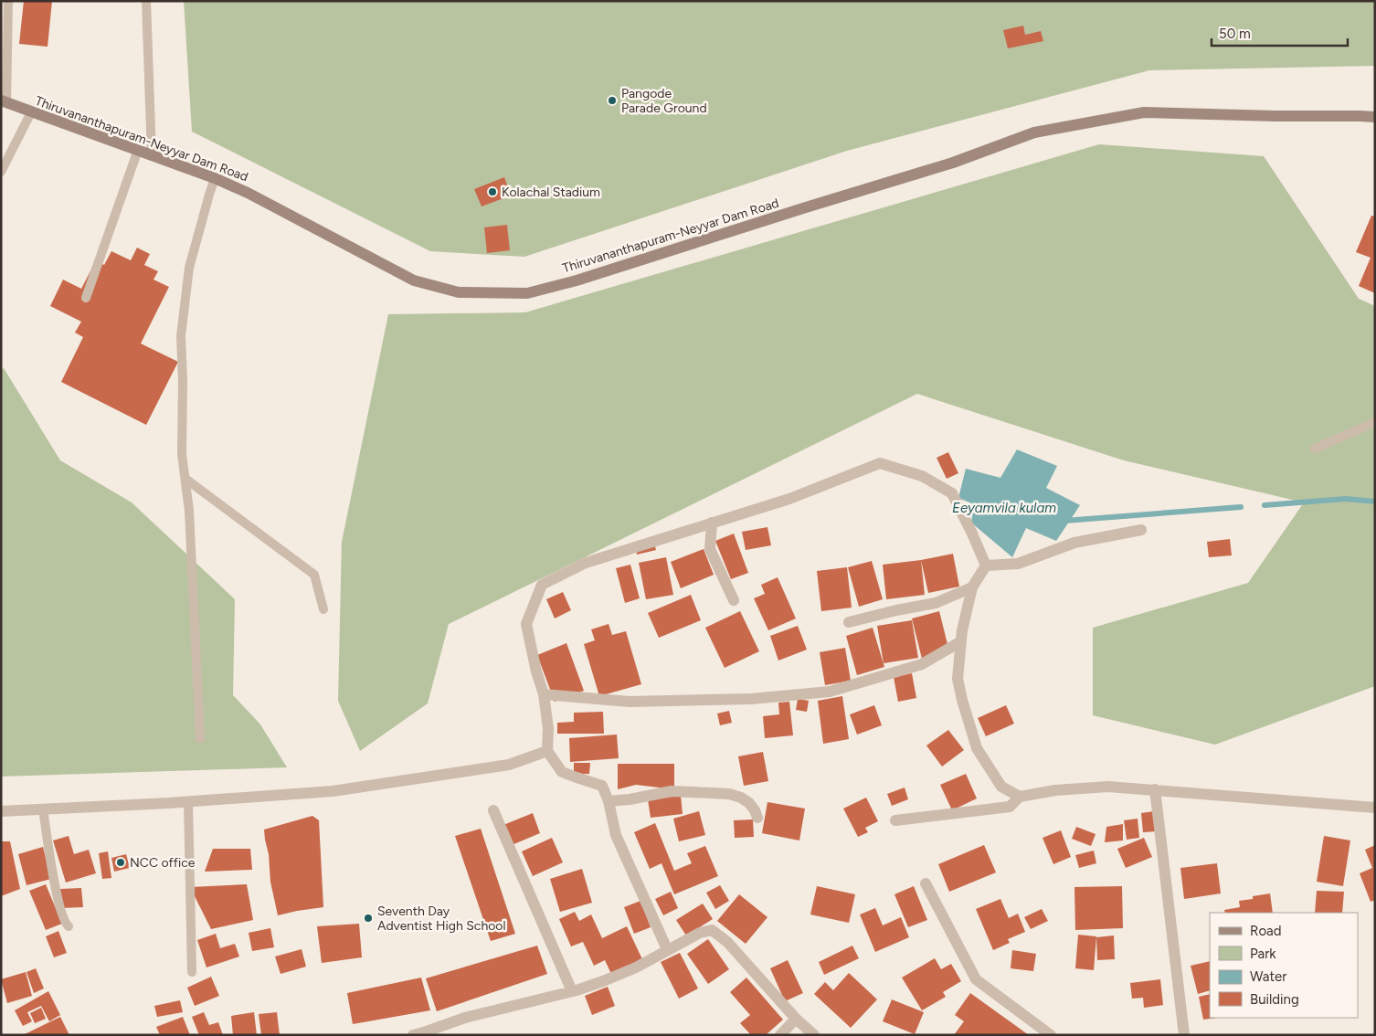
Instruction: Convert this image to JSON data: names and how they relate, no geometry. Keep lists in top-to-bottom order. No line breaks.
{"streets":{"main road":["Thiruvananthapuram-Neyyar Dam Road"]},"water":["Eeyamvila kulam"],"places":["Pangode Parade Ground","Kolachal Stadium","NCC office","Seventh Day Adventist High School"],"legend":["Road","Park","Water","Building"],"scale_bar":"50 m"}
